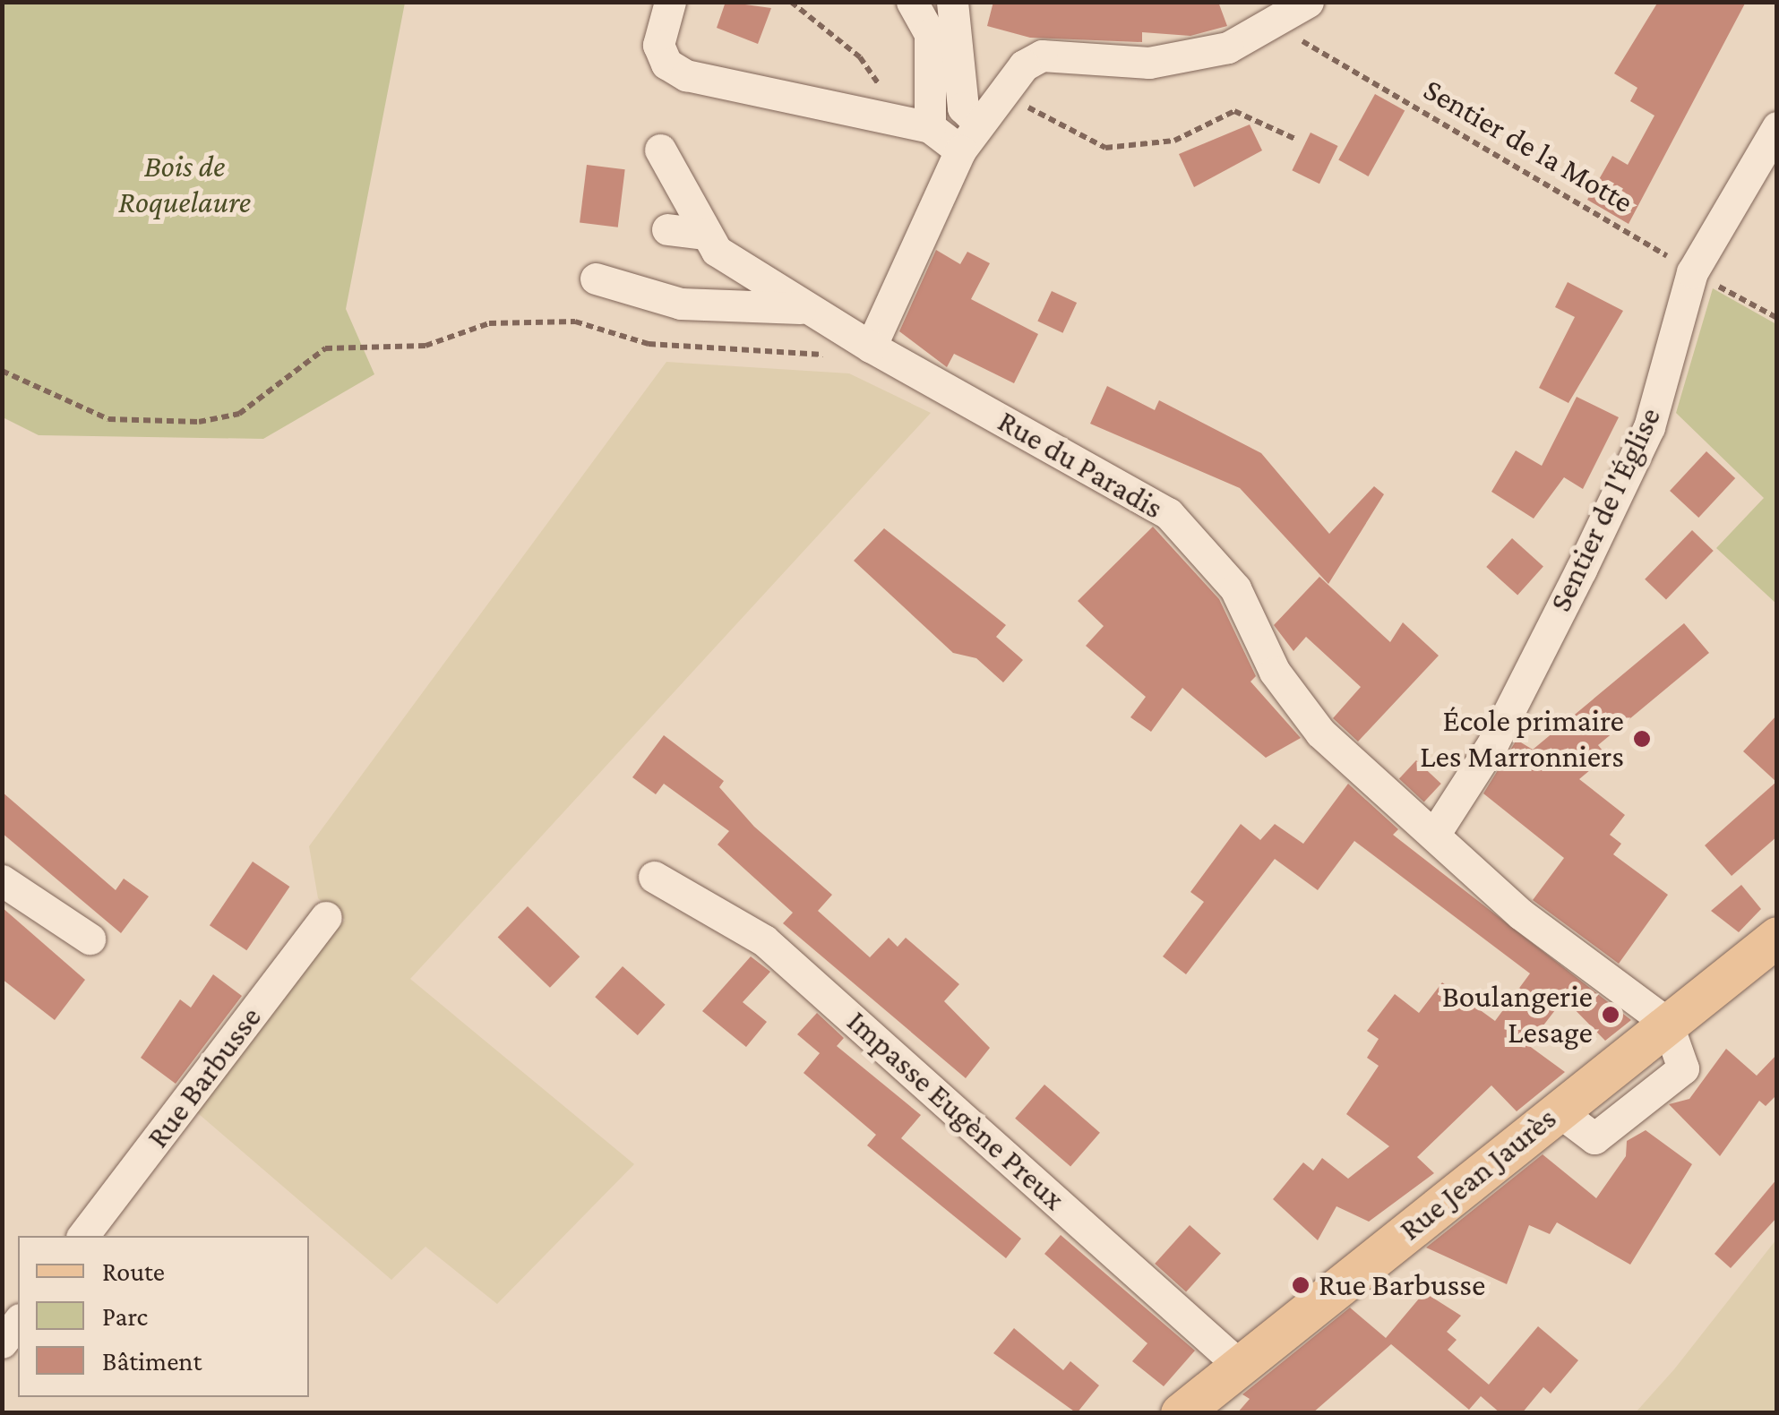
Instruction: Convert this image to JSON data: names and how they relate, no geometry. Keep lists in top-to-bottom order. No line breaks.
{"streets":{"main road":["Rue Jean Jaurès"],"street":["Rue du Paradis","Sentier de l'Église","Rue Barbusse","Impasse Eugène Preux"],"path":["Sentier de la Motte"]},"crossings":[["Sentier de la Motte","Sentier de l'Église"],["Rue du Paradis","Sentier de l'Église"],["Rue du Paradis","Rue Jean Jaurès"],["Impasse Eugène Preux","Rue Jean Jaurès"]],"parks":["Bois de Roquelaure"],"places":["École primaire Les Marronniers","Boulangerie Lesage","Rue Barbusse"],"legend":["Route","Parc","Bâtiment"]}
